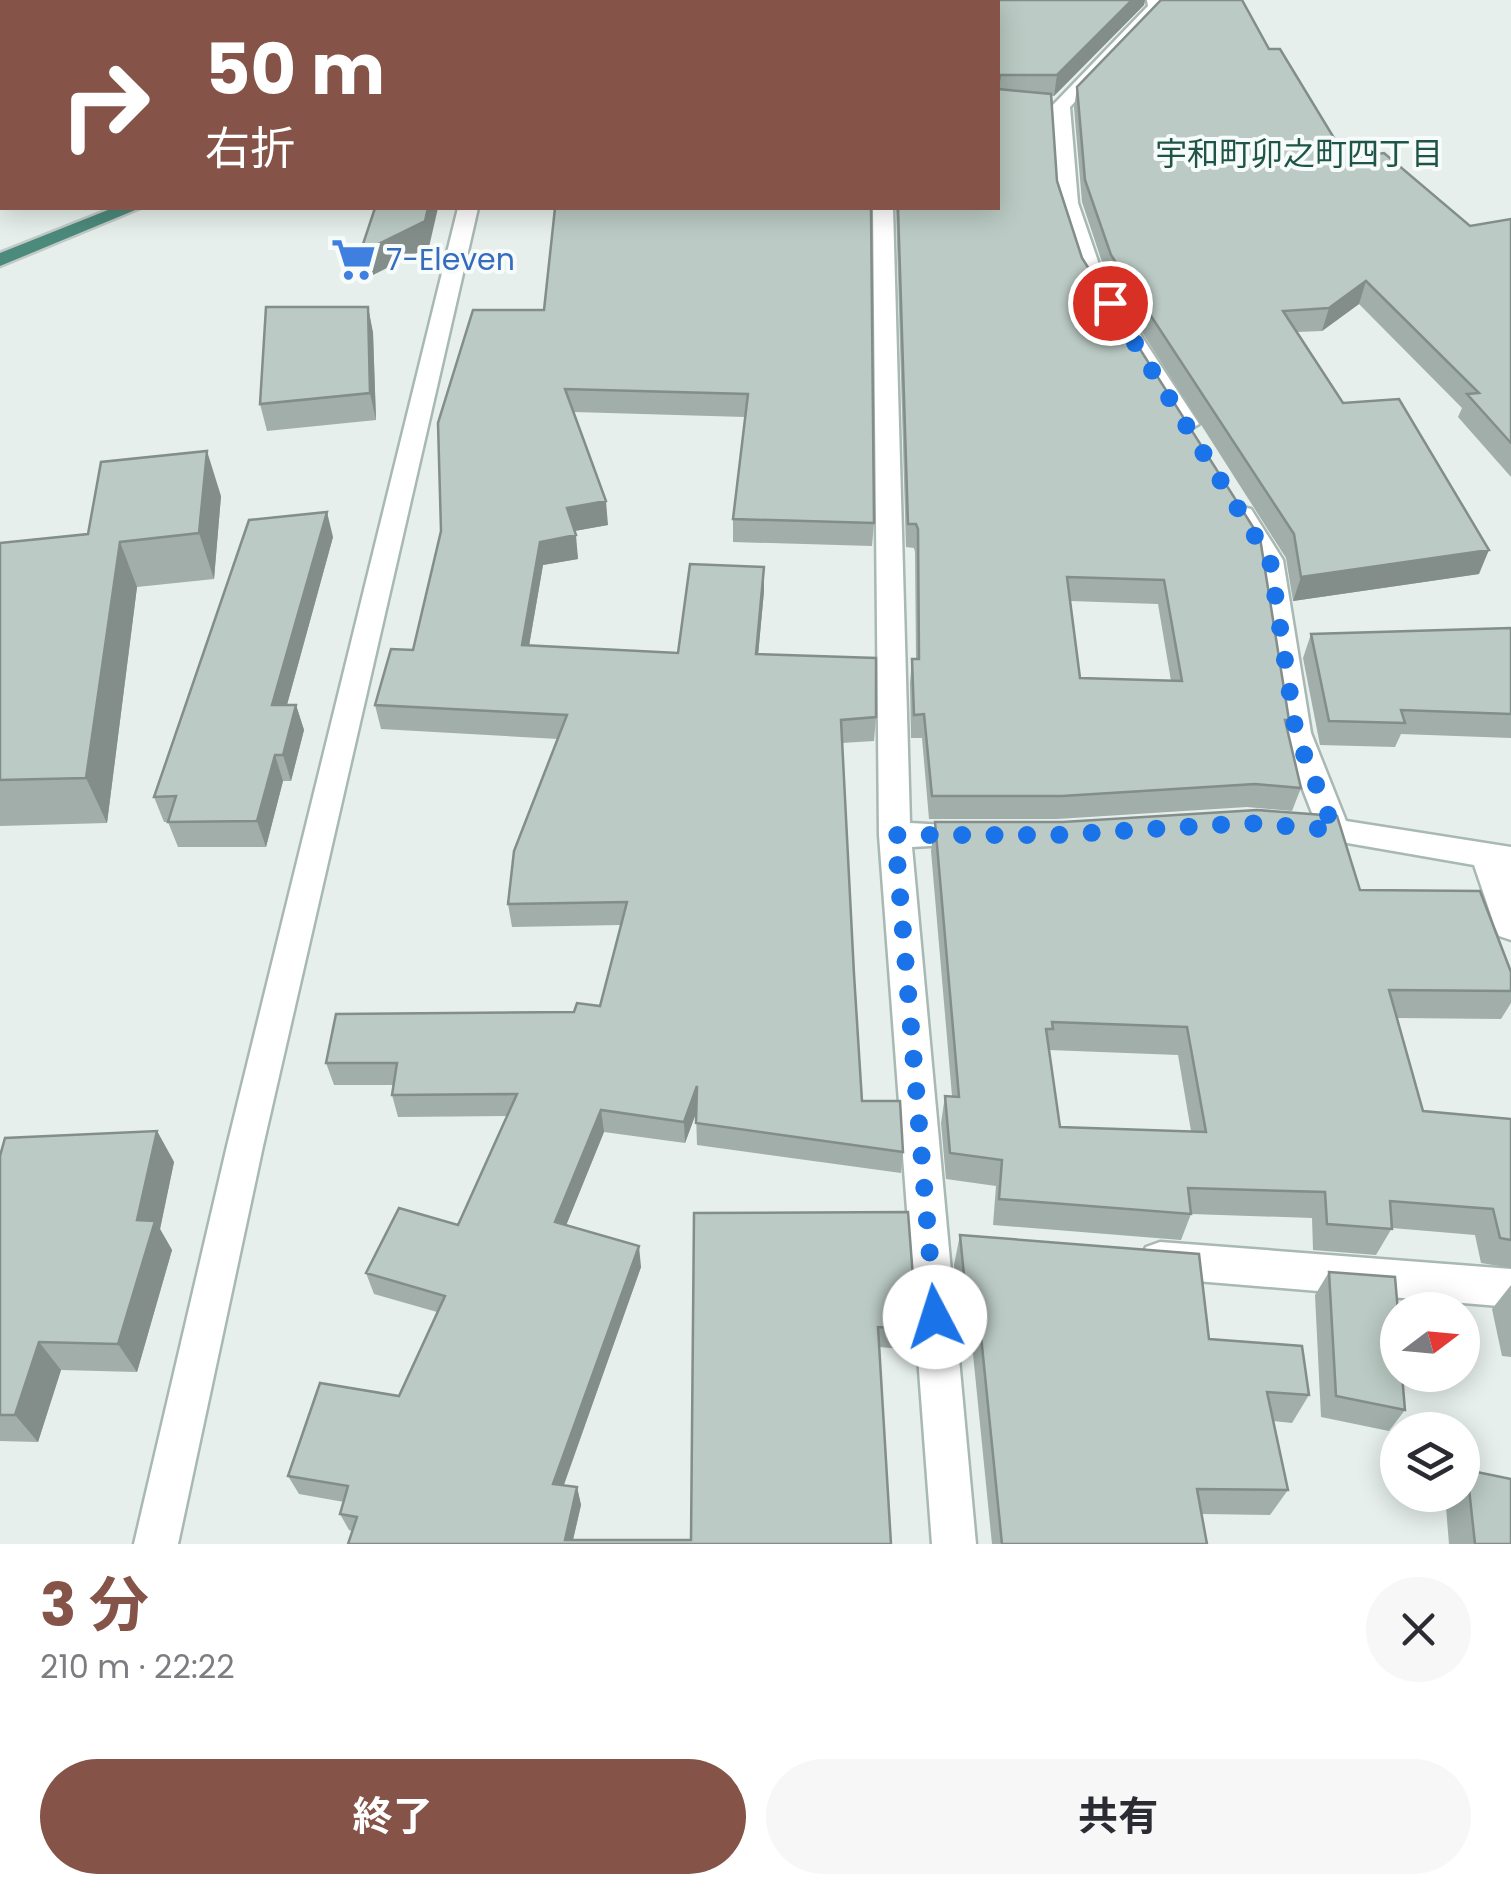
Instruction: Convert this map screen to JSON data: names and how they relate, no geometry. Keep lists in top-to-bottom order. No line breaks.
{"districts":["宇和町卯之町四丁目"],"places":{"supermarket":["7-Eleven"]},"north":"right","page":{"turn":["50 m","右折"],"heading":["3 分","210 m · 22:22"],"buttons":["終了","共有"]}}
